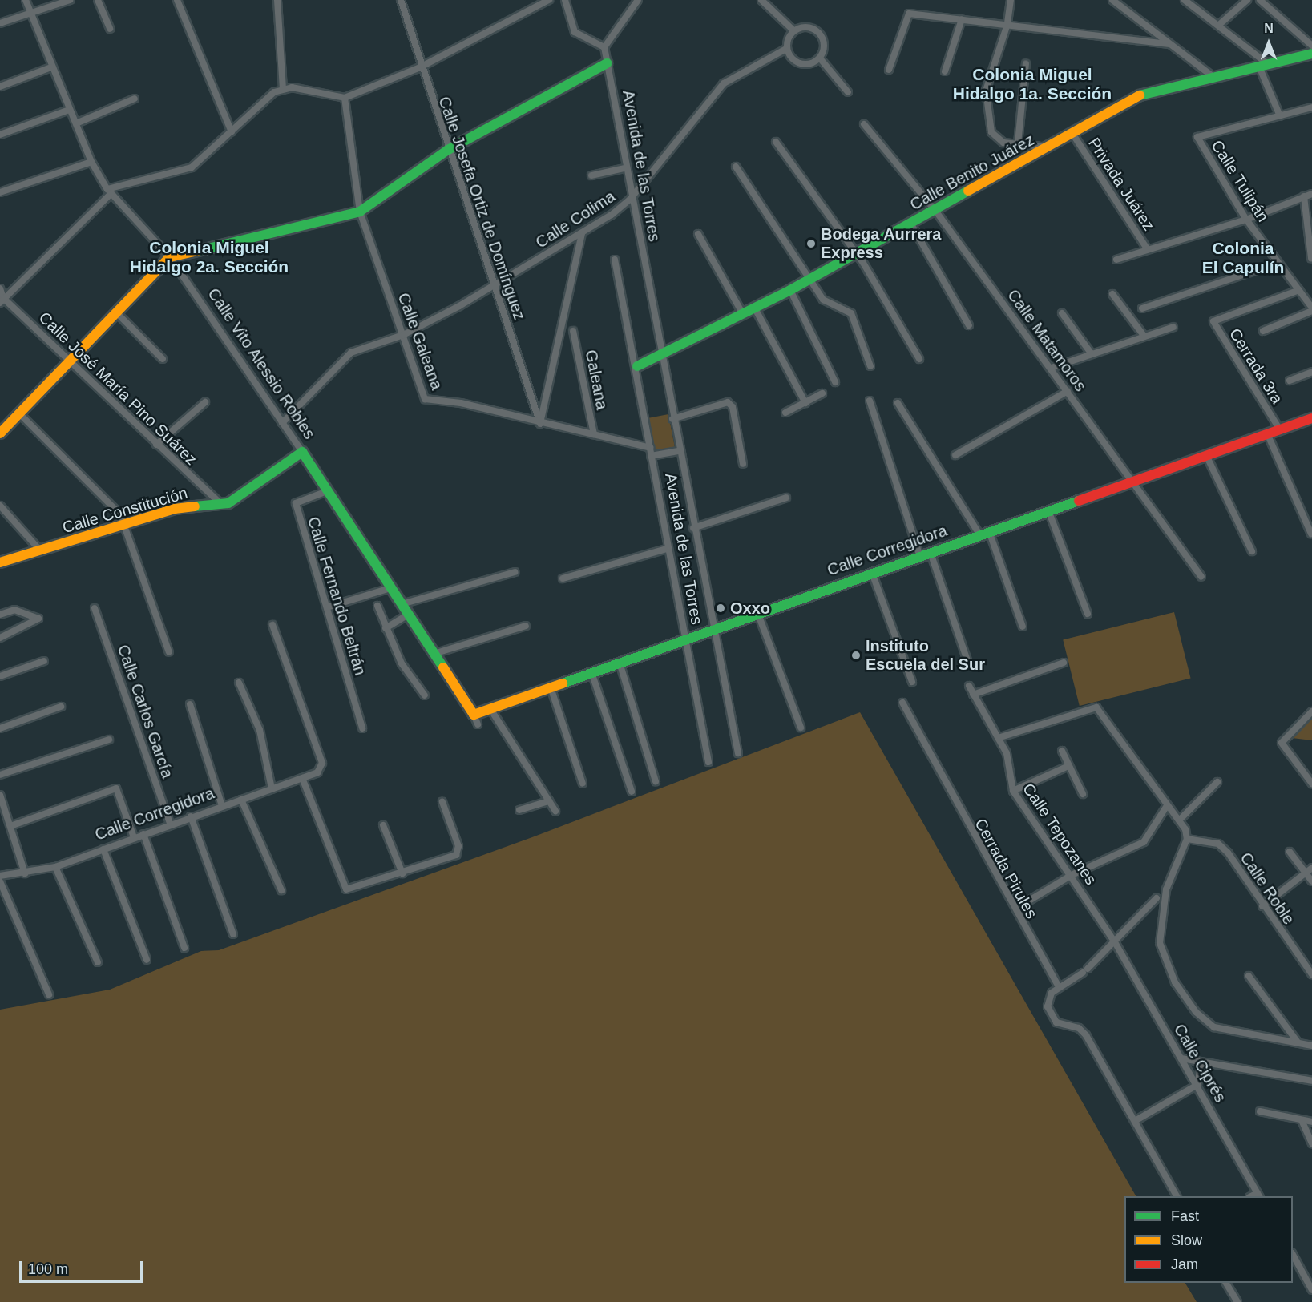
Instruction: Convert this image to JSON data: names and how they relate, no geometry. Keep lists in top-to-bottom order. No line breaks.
{"streets":{"street":["Avenida de las Torres","Calle Benito Juárez","Calle Tulipán","Privada Juárez","Calle Josefa Ortiz de Domínguez","Calle Colima","Calle Matamoros","Calle Galeana","Calle Vito Alessio Robles","Cerrada 3ra","Galeana","Calle José María Pino Suárez","Calle Constitución","Calle Corregidora","Calle Fernando Beltrán","Calle Carlos García","Calle Tepozanes","Cerrada Pirules","Calle Roble","Calle Ciprés"]},"crossings":[["Avenida de las Torres","Calle Benito Juárez"],["Avenida de las Torres","Calle Colima"],["Avenida de las Torres","Calle Galeana"],["Avenida de las Torres","Calle Corregidora"],["Calle Benito Juárez","Privada Juárez"],["Calle Benito Juárez","Calle Matamoros"],["Calle Tulipán","Cerrada 3ra"],["Calle Josefa Ortiz de Domínguez","Calle Colima"],["Calle Josefa Ortiz de Domínguez","Calle Galeana"],["Calle Colima","Calle Galeana"],["Calle Colima","Calle Vito Alessio Robles"],["Calle Matamoros","Calle Corregidora"],["Calle Galeana","Galeana"],["Calle Vito Alessio Robles","Calle Constitución"],["Calle Vito Alessio Robles","Calle Corregidora"],["Calle Vito Alessio Robles","Calle Fernando Beltrán"],["Cerrada 3ra","Calle Corregidora"],["Calle José María Pino Suárez","Calle Constitución"],["Calle Corregidora","Calle Carlos García"],["Calle Tepozanes","Calle Ciprés"]],"districts":["Colonia Miguel Hidalgo 1a. Sección","Colonia Miguel Hidalgo 2a. Sección","Colonia El Capulín"],"places":["Bodega Aurrera Express","Oxxo","Instituto Escuela del Sur"],"legend":["Fast","Slow","Jam"],"scale_bar":"100 m","north":"top"}
